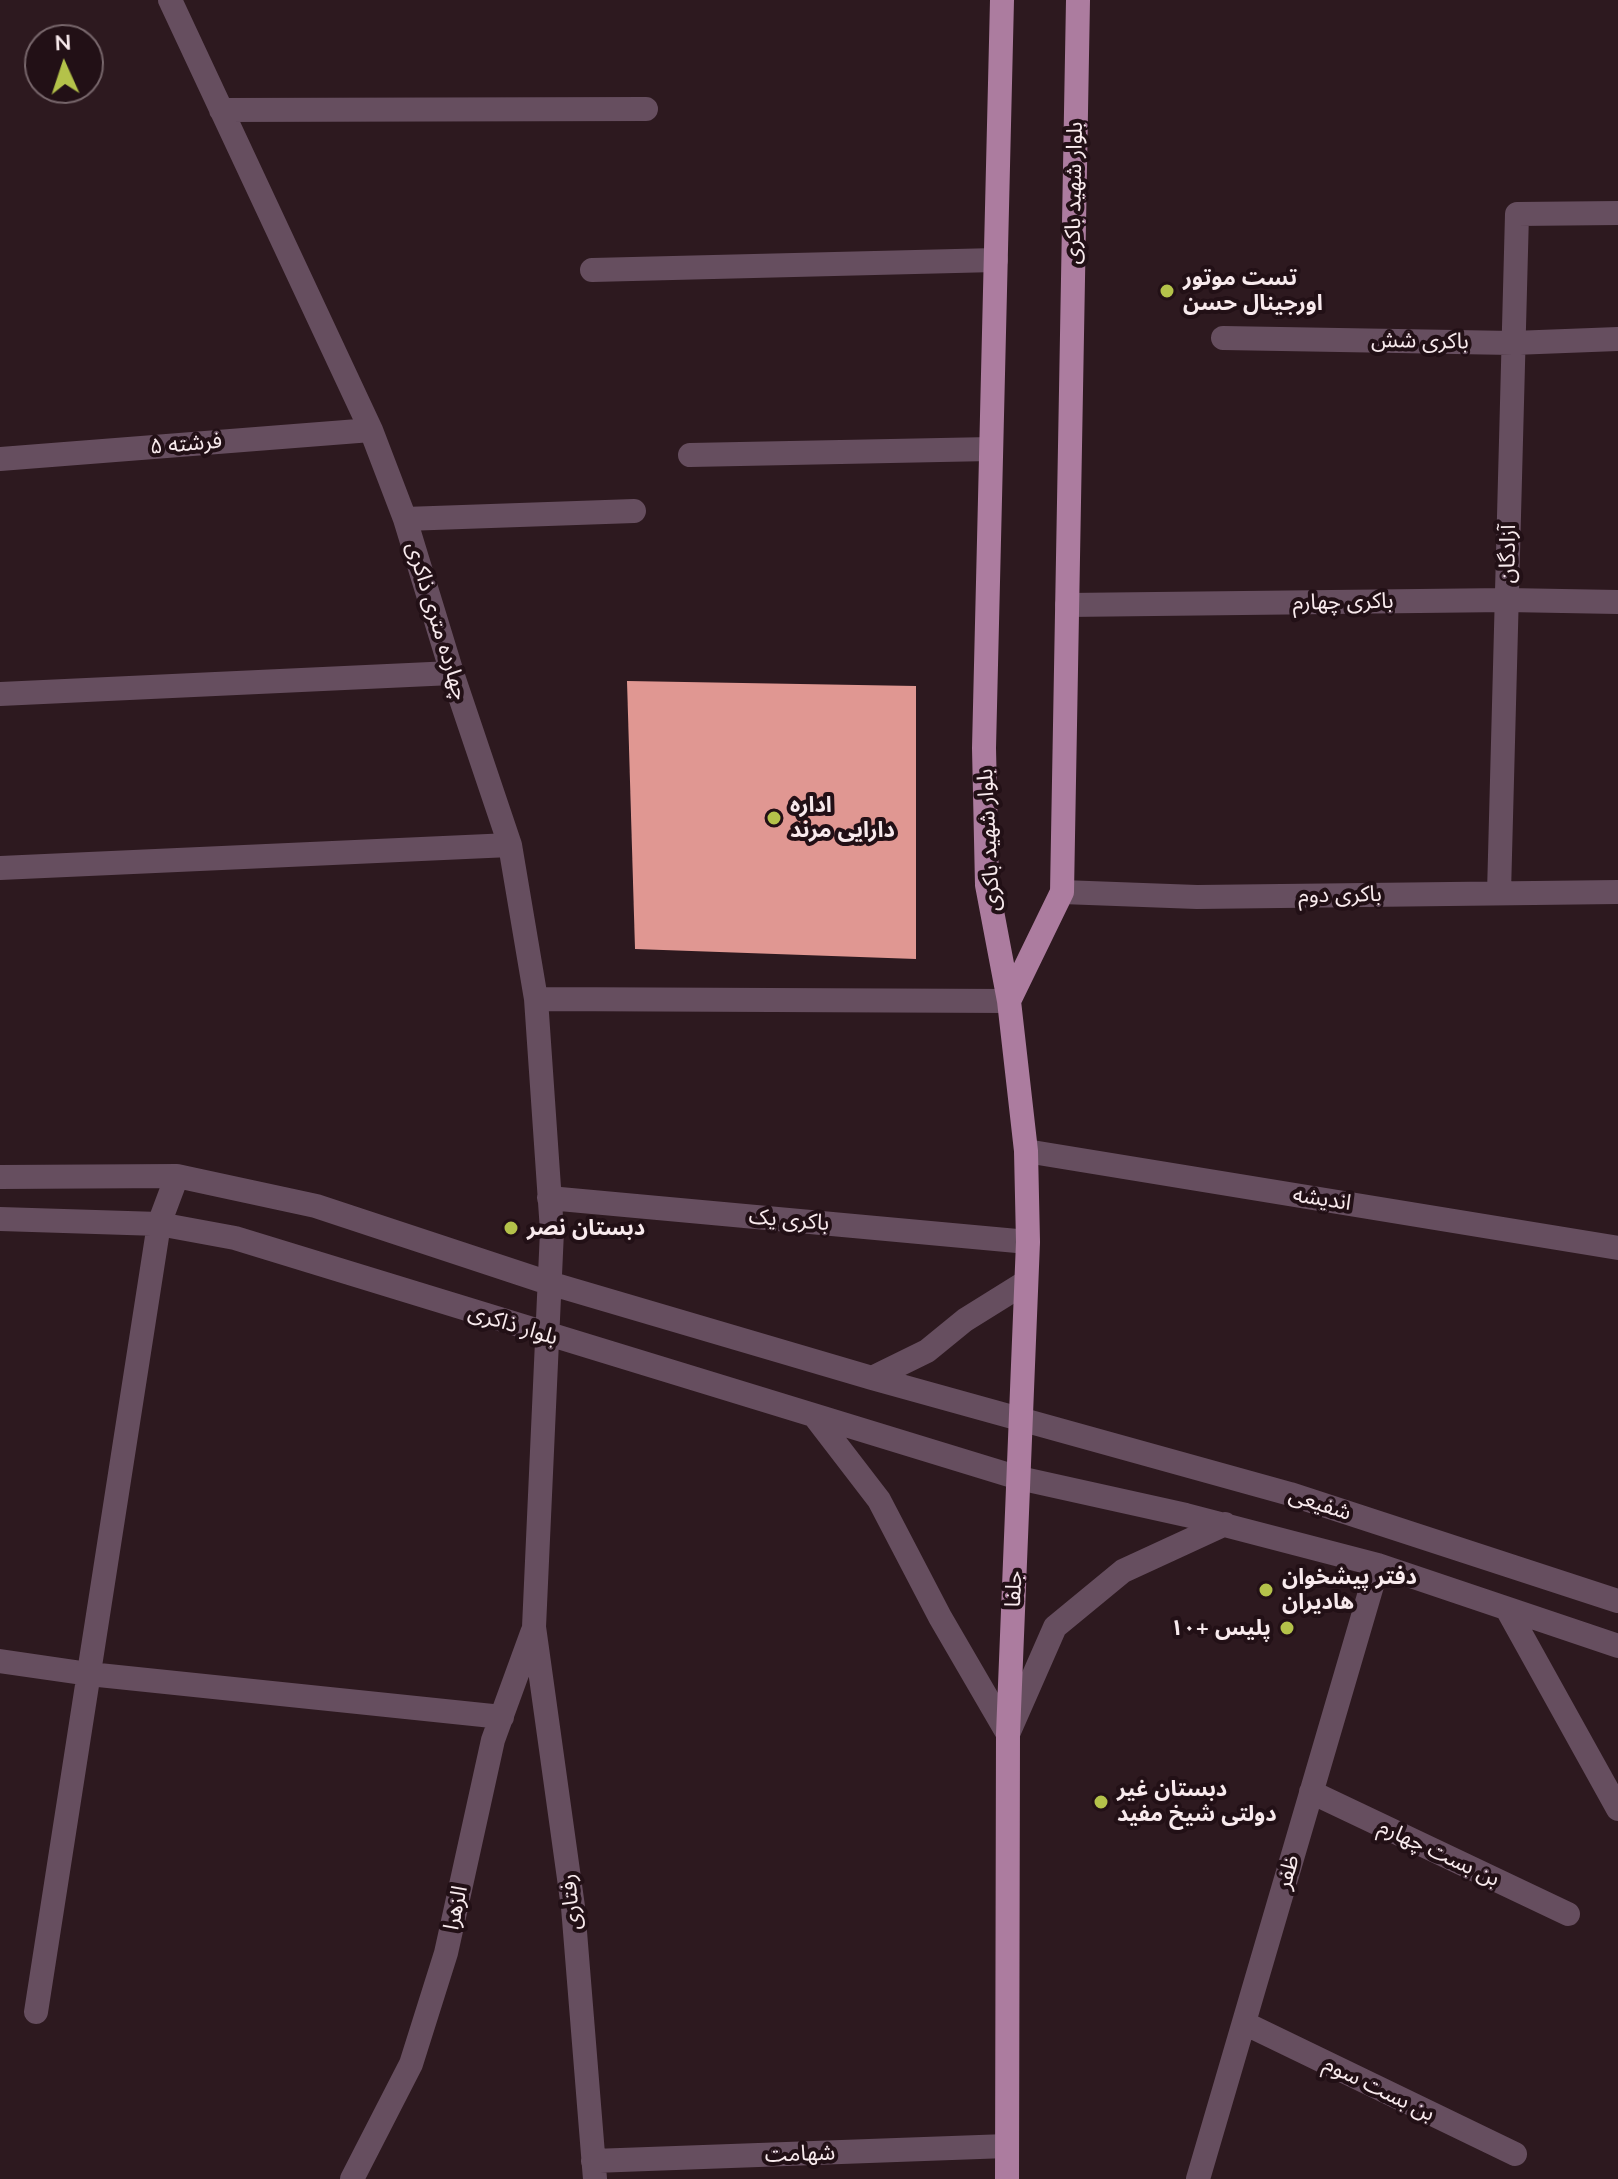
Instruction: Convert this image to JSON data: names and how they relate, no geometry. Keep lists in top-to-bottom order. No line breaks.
{"streets":{"main road":["بلوار شهید باکری","جلفا"],"street":["باکری شش","فرشته ۵","آزادگان","باکری چهارم","چهارده متری ذاکری","باکری دوم","اندیشه","باکری یک","بلوار ذاکری","شفیعی","بن بست چهارم","ظفر","رفتاری","الزهرا","بن بست سوم","شهامت"]},"crossings":[["بلوار شهید باکری","باکری چهارم"],["بلوار شهید باکری","باکری دوم"],["بلوار شهید باکری","جلفا"],["باکری شش","آزادگان"],["فرشته ۵","چهارده متری ذاکری"],["آزادگان","باکری چهارم"],["آزادگان","باکری دوم"],["چهارده متری ذاکری","باکری یک"],["چهارده متری ذاکری","بلوار ذاکری"],["چهارده متری ذاکری","رفتاری"],["چهارده متری ذاکری","الزهرا"],["اندیشه","جلفا"],["باکری یک","جلفا"],["بلوار ذاکری","شفیعی"],["بلوار ذاکری","جلفا"],["شفیعی","جلفا"],["شفیعی","ظفر"],["جلفا","شهامت"],["بن بست چهارم","ظفر"],["ظفر","بن بست سوم"],["رفتاری","الزهرا"],["رفتاری","شهامت"]],"places":["تست موتور اورجینال حسن","اداره دارایی مرند","دبستان نصر","دفتر پیشخوان هادیران","پلیس +۱۰","دبستان غیر دولتی شیخ مفید"],"north":"top"}
